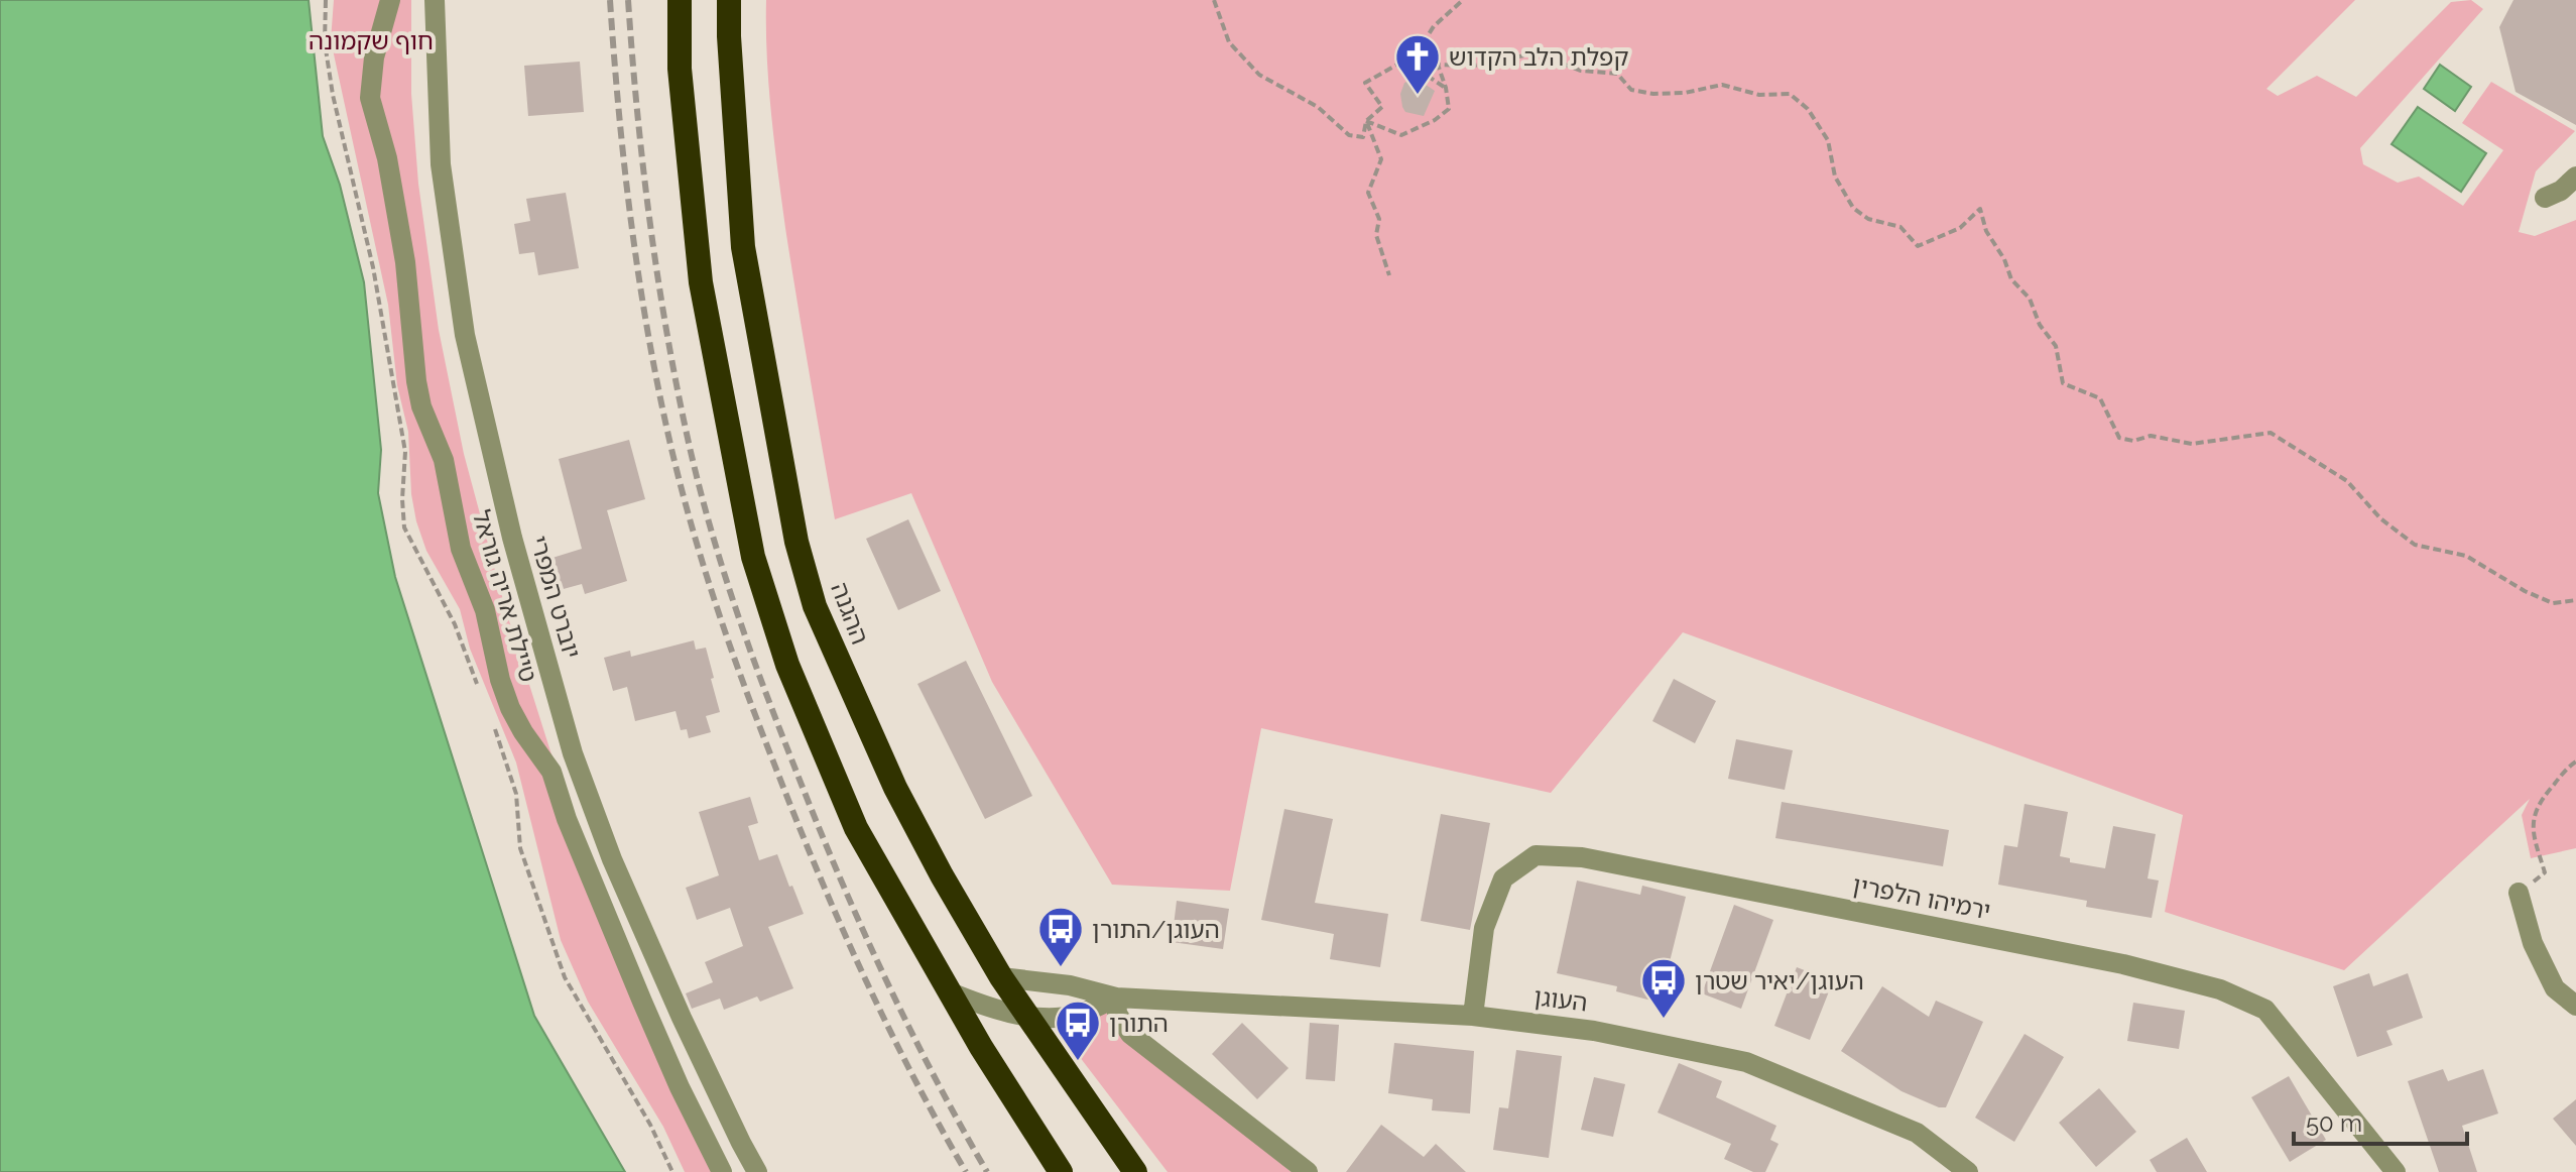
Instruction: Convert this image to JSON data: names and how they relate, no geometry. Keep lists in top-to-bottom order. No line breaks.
{"streets":{"highway":["ההגנה"],"street":["טיילת אריה גוראל","יוברט המפרי","ירמיהו הלפרין","העוגן"]},"crossings":[["ההגנה","העוגן"],["ירמיהו הלפרין","העוגן"]],"parks":["חוף שקמונה"],"places":{"church":["קפלת הלב הקדוש"],"bus stop":["העוגן/התורן","העוגן/יאיר שטרן","התורן"]},"scale_bar":"50 m"}
